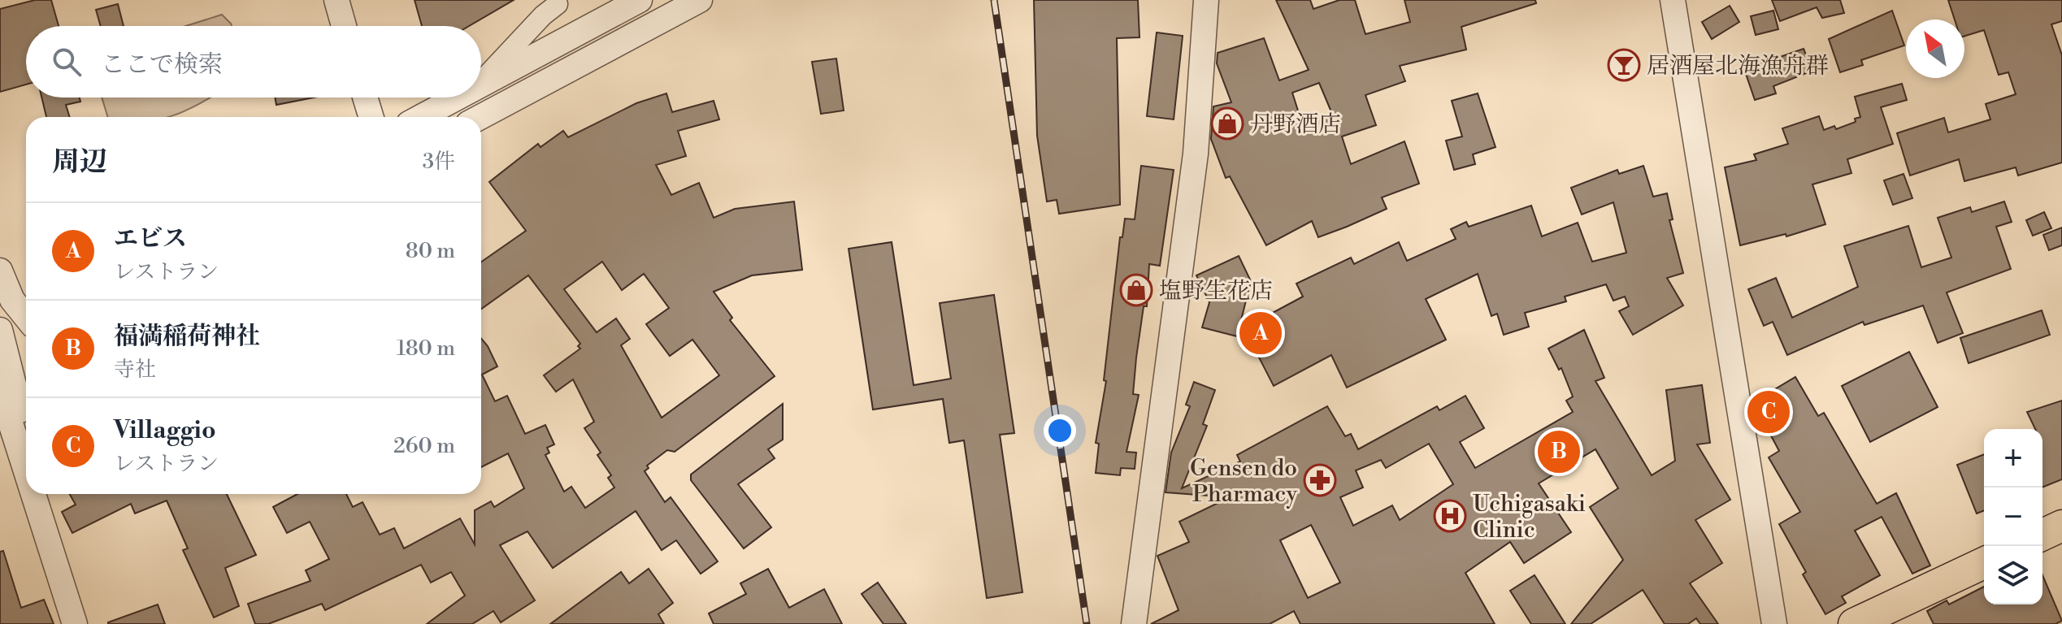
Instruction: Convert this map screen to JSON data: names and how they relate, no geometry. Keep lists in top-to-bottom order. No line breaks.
{"places":{"bar":["居酒屋北海漁舟群"],"shop":["丹野酒店","塩野生花店"],"pharmacy":["Gensen do Pharmacy"],"hospital":["Uchigasaki Clinic"]},"north":"top left","page":{"search":"ここで検索","heading":["周辺","3件"],"list":[{"mark":"A","name":"エビス","note":"レストラン","value":"80 m"},{"mark":"B","name":"福満稲荷神社","note":"寺社","value":"180 m"},{"mark":"C","name":"Villaggio","note":"レストラン","value":"260 m"}],"pins":["A","C","B"],"map_buttons":["+","−"]}}
